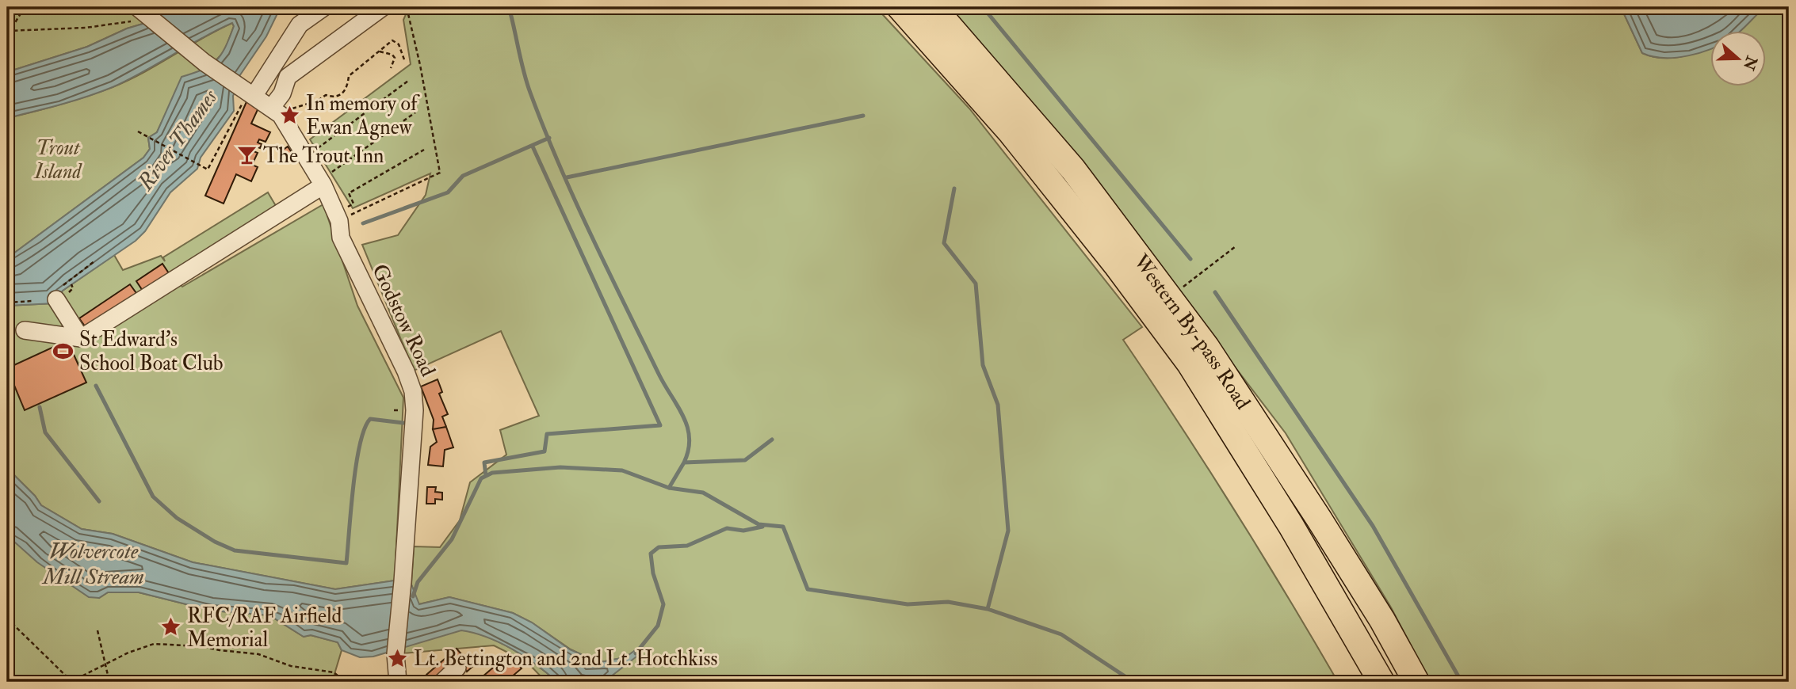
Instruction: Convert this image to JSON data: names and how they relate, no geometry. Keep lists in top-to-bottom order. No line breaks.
{"streets":{"highway":["Western By-pass Road"],"street":["Godstow Road"]},"water":["River Thames","Wolvercote Mill Stream"],"parks":["Trout Island"],"places":{"place":["In memory of Ewan Agnew","RFC/RAF Airfield Memorial","Lt. Bettington and 2nd Lt. Hotchkiss"],"bar":["The Trout Inn"],"sports":["St Edward's School Boat Club"]},"north":"right"}
